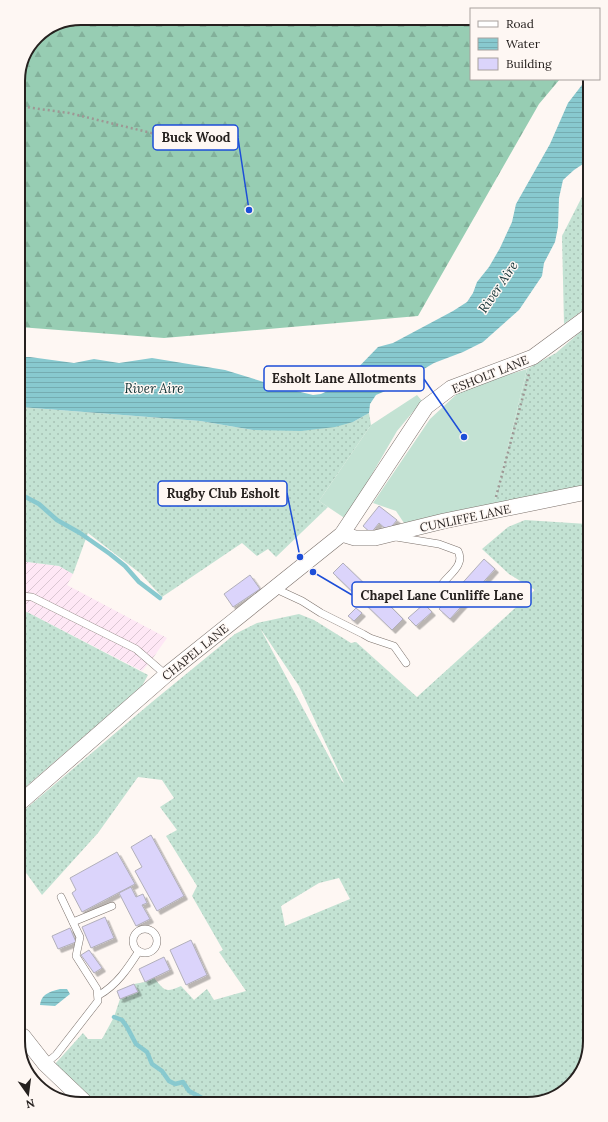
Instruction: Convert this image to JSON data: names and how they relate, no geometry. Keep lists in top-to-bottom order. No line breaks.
{"streets":{"street":["ESHOLT LANE","CUNLIFFE LANE","CHAPEL LANE"]},"crossings":[["ESHOLT LANE","CHAPEL LANE"],["CUNLIFFE LANE","CHAPEL LANE"]],"water":["River Aire"],"places":["Buck Wood","Esholt Lane Allotments","Rugby Club Esholt","Chapel Lane Cunliffe Lane"],"legend":["Road","Water","Building"],"north":"bottom"}
